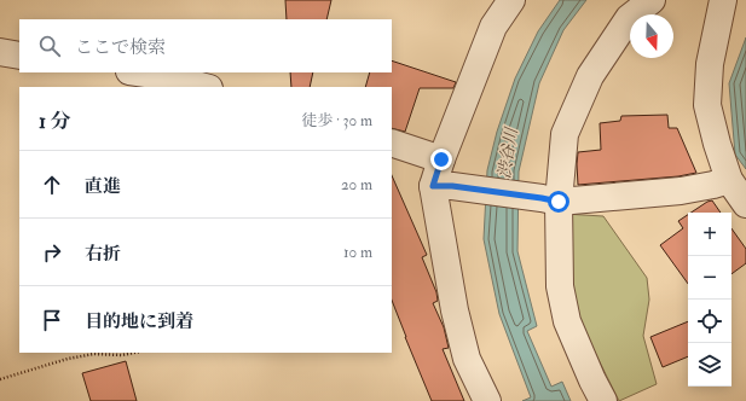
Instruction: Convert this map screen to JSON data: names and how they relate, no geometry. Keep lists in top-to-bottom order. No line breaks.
{"water":["渋谷川"],"north":"bottom","page":{"search":"ここで検索","heading":["1 分","徒歩 · 30 m"],"list":[["直進","20 m"],["右折","10 m"],"目的地に到着"],"map_buttons":["+","−"]}}
